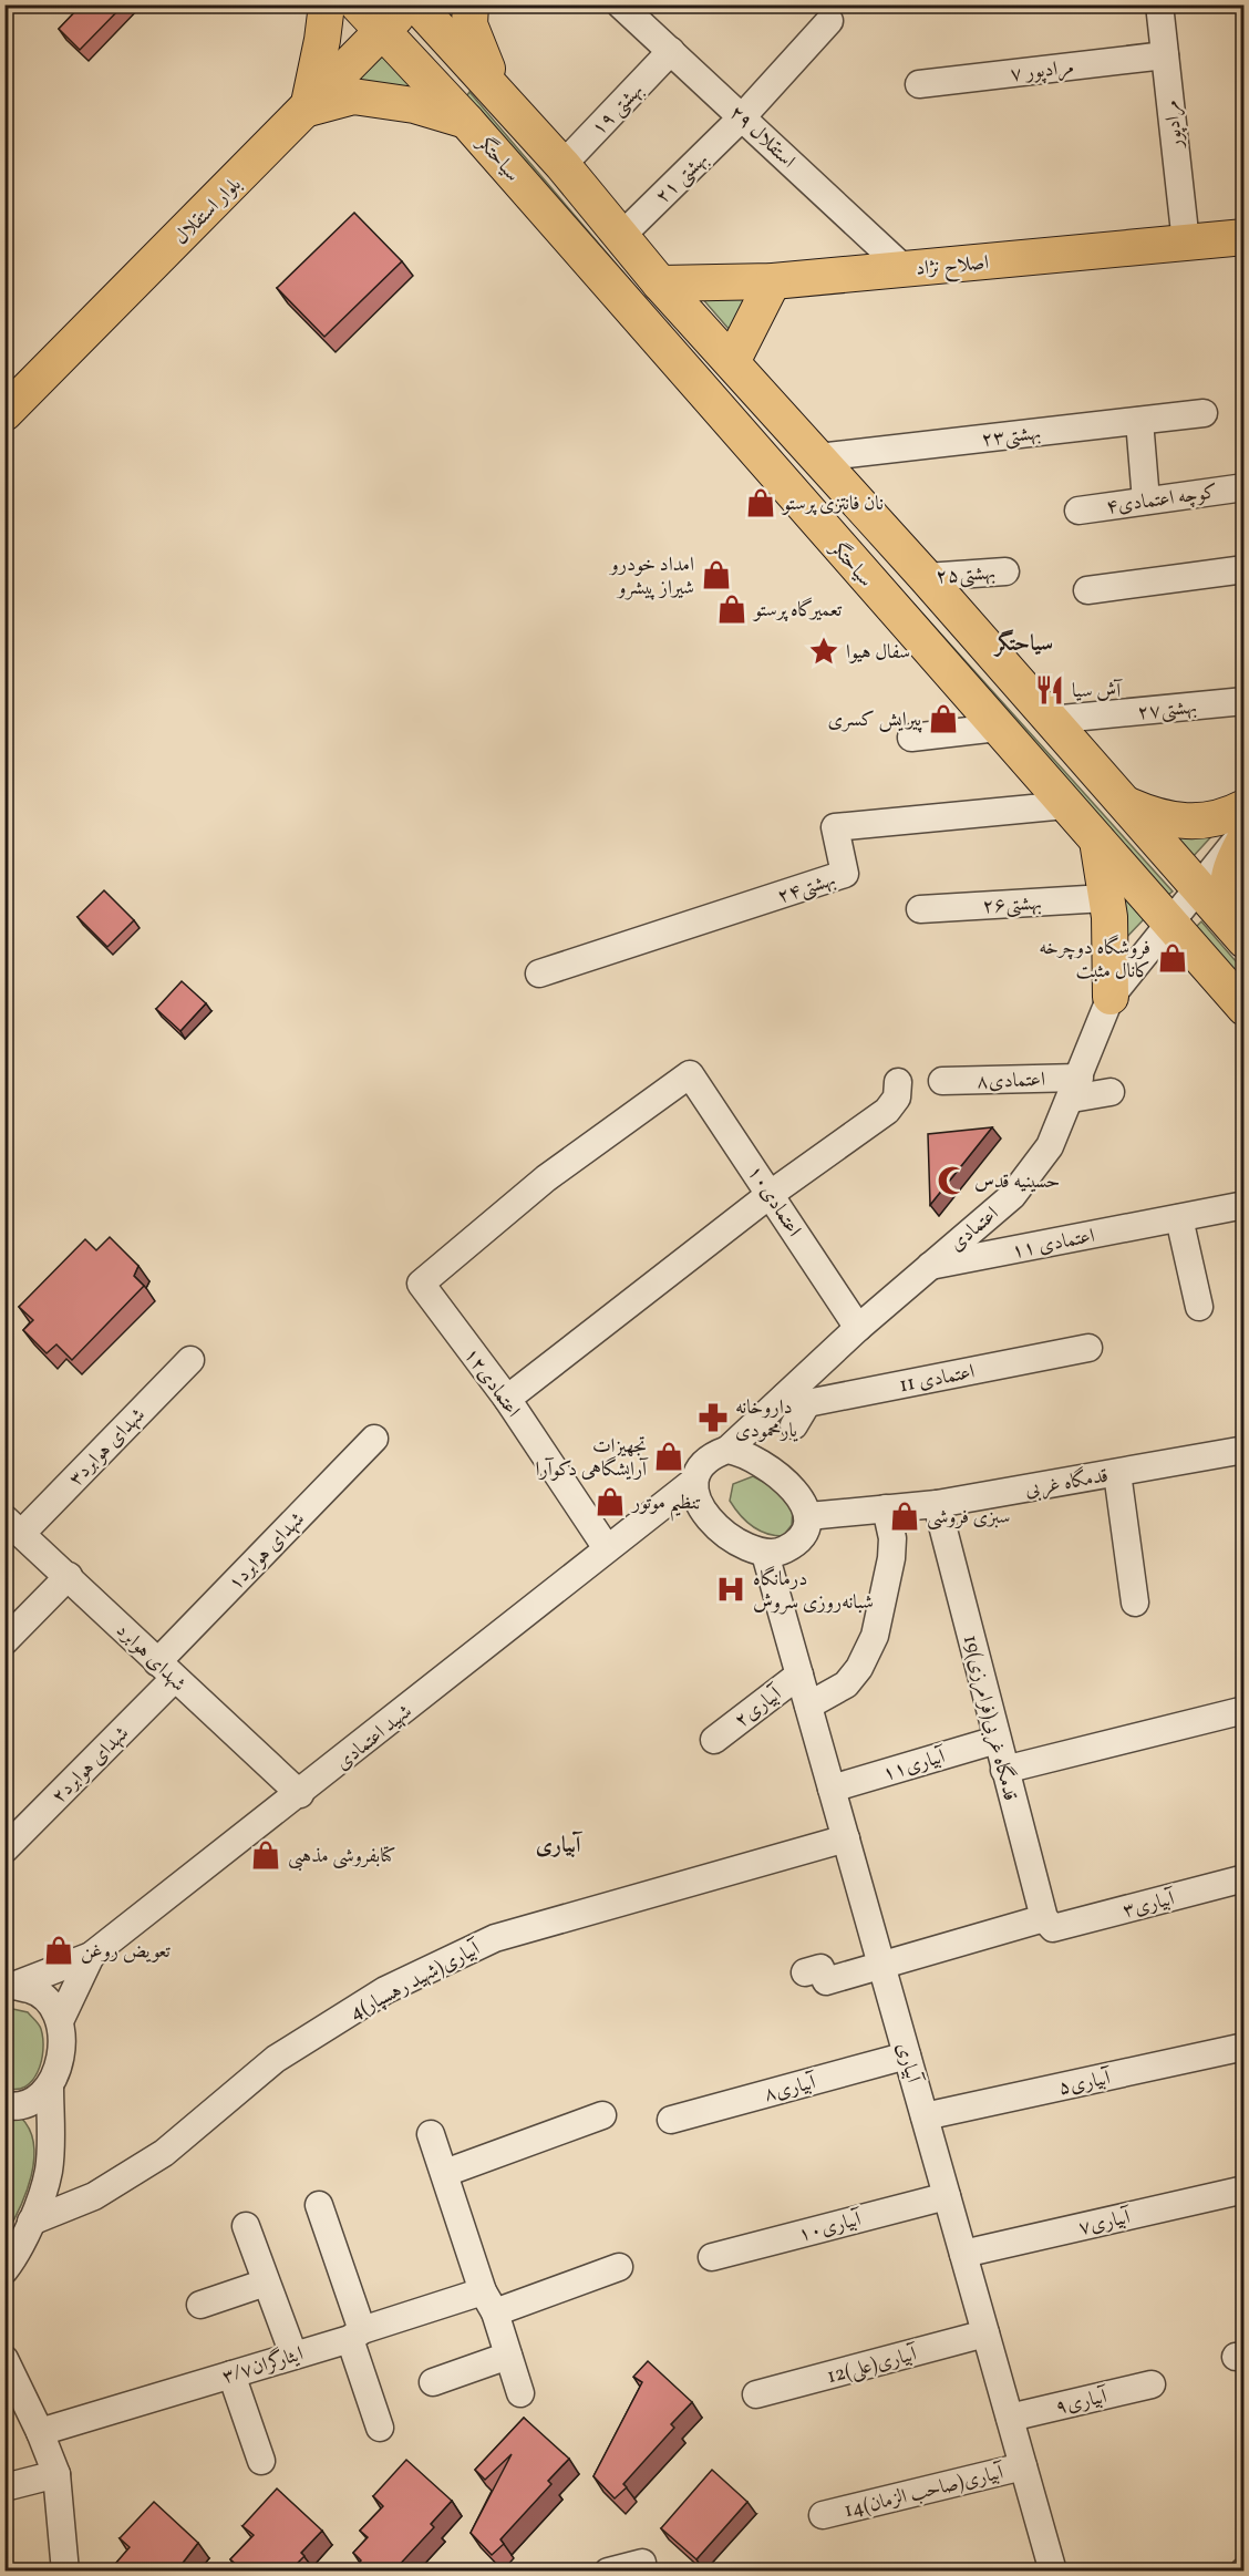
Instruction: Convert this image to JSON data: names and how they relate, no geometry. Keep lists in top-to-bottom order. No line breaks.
{"streets":{"main road":["سیاحتگر","بلوار استقلال","اصلاح نژاد"],"street":["۷ مرادپور","۱۹ بهشتی","مرادپور","۲۹ استقلال","۲۱ بهشتی","۲۳بهشتی","کوچه اعتمادی۴","۲۵بهشتی","۲۷بهشتی","۲۴بهشتی","۲۶بهشتی","اعتمادی۸","اعتمادی۱۰","اعتمادی","۱۱ اعتمادی","11 اعتمادی","اعتمادی۱۲","۳شهدای هوابرد","قدمگاه غربی","شهدای هوابرد۱","شهدای هوابرد","آبیاری۲","19قدمگاه غربی(فرامرزی)","شهید اعتمادی","شهدای هوابرد۲","آبیاری۱۱","آبیاری۳","4آبیاری(شهید رهسپار)","آبیاری","آبیاری۵","آبیاری۸","آبیاری۷","آبیاری۱۰","ایثارگران۳/۷","12آبیاری(علی)","آبیاری۹","14آبیاری(صاحب الزمان)"]},"crossings":[["۷ مرادپور","مرادپور"],["۱۹ بهشتی","۲۹ استقلال"],["مرادپور","اصلاح نژاد"],["۲۹ استقلال","۲۱ بهشتی"],["۲۹ استقلال","اصلاح نژاد"],["سیاحتگر","بلوار استقلال"],["سیاحتگر","۲۴بهشتی"],["سیاحتگر","اعتمادی"],["اعتمادی۸","اعتمادی"],["اعتمادی۱۰","اعتمادی"],["اعتمادی۱۰","اعتمادی۱۲"],["اعتمادی","۱۱ اعتمادی"],["اعتمادی","11 اعتمادی"],["اعتمادی","قدمگاه غربی"],["اعتمادی","شهید اعتمادی"],["اعتمادی","آبیاری"],["اعتمادی۱۲","شهید اعتمادی"],["۳شهدای هوابرد","شهدای هوابرد"],["قدمگاه غربی","19قدمگاه غربی(فرامرزی)"],["قدمگاه غربی","شهید اعتمادی"],["قدمگاه غربی","آبیاری"],["شهدای هوابرد۱","شهدای هوابرد"],["شهدای هوابرد۱","شهدای هوابرد۲"],["شهدای هوابرد","شهید اعتمادی"],["شهدای هوابرد","شهدای هوابرد۲"],["آبیاری۲","آبیاری"],["19قدمگاه غربی(فرامرزی)","آبیاری۱۱"],["19قدمگاه غربی(فرامرزی)","آبیاری۳"],["شهید اعتمادی","آبیاری"],["آبیاری۱۱","آبیاری"],["آبیاری۳","آبیاری"],["4آبیاری(شهید رهسپار)","آبیاری"],["آبیاری","آبیاری۵"],["آبیاری","آبیاری۸"],["آبیاری","آبیاری۷"],["آبیاری","آبیاری۱۰"],["آبیاری","12آبیاری(علی)"],["آبیاری","آبیاری۹"],["آبیاری","14آبیاری(صاحب الزمان)"]],"districts":["سیاحتگر","آبیاری"],"places":{"shop":["نان فانتزی پرستو","امداد خودرو شیراز پیشرو","تعمیرگاه پرستو","پیرایش کسری","فروشگاه دوچرخه کانال مثبت","تجهیزات آرایشگاهی دکوآرا","تنظیم موتور","سبزی فروشی","کتابفروشی مذهبی","تعویض روغن"],"place":["سفال هیوا"],"restaurant":["آش سیا"],"mosque":["حسینیه قدس"],"pharmacy":["داروخانه یارمحمودی"],"hospital":["درمانگاه شبانه‌روزی سروش"]}}
